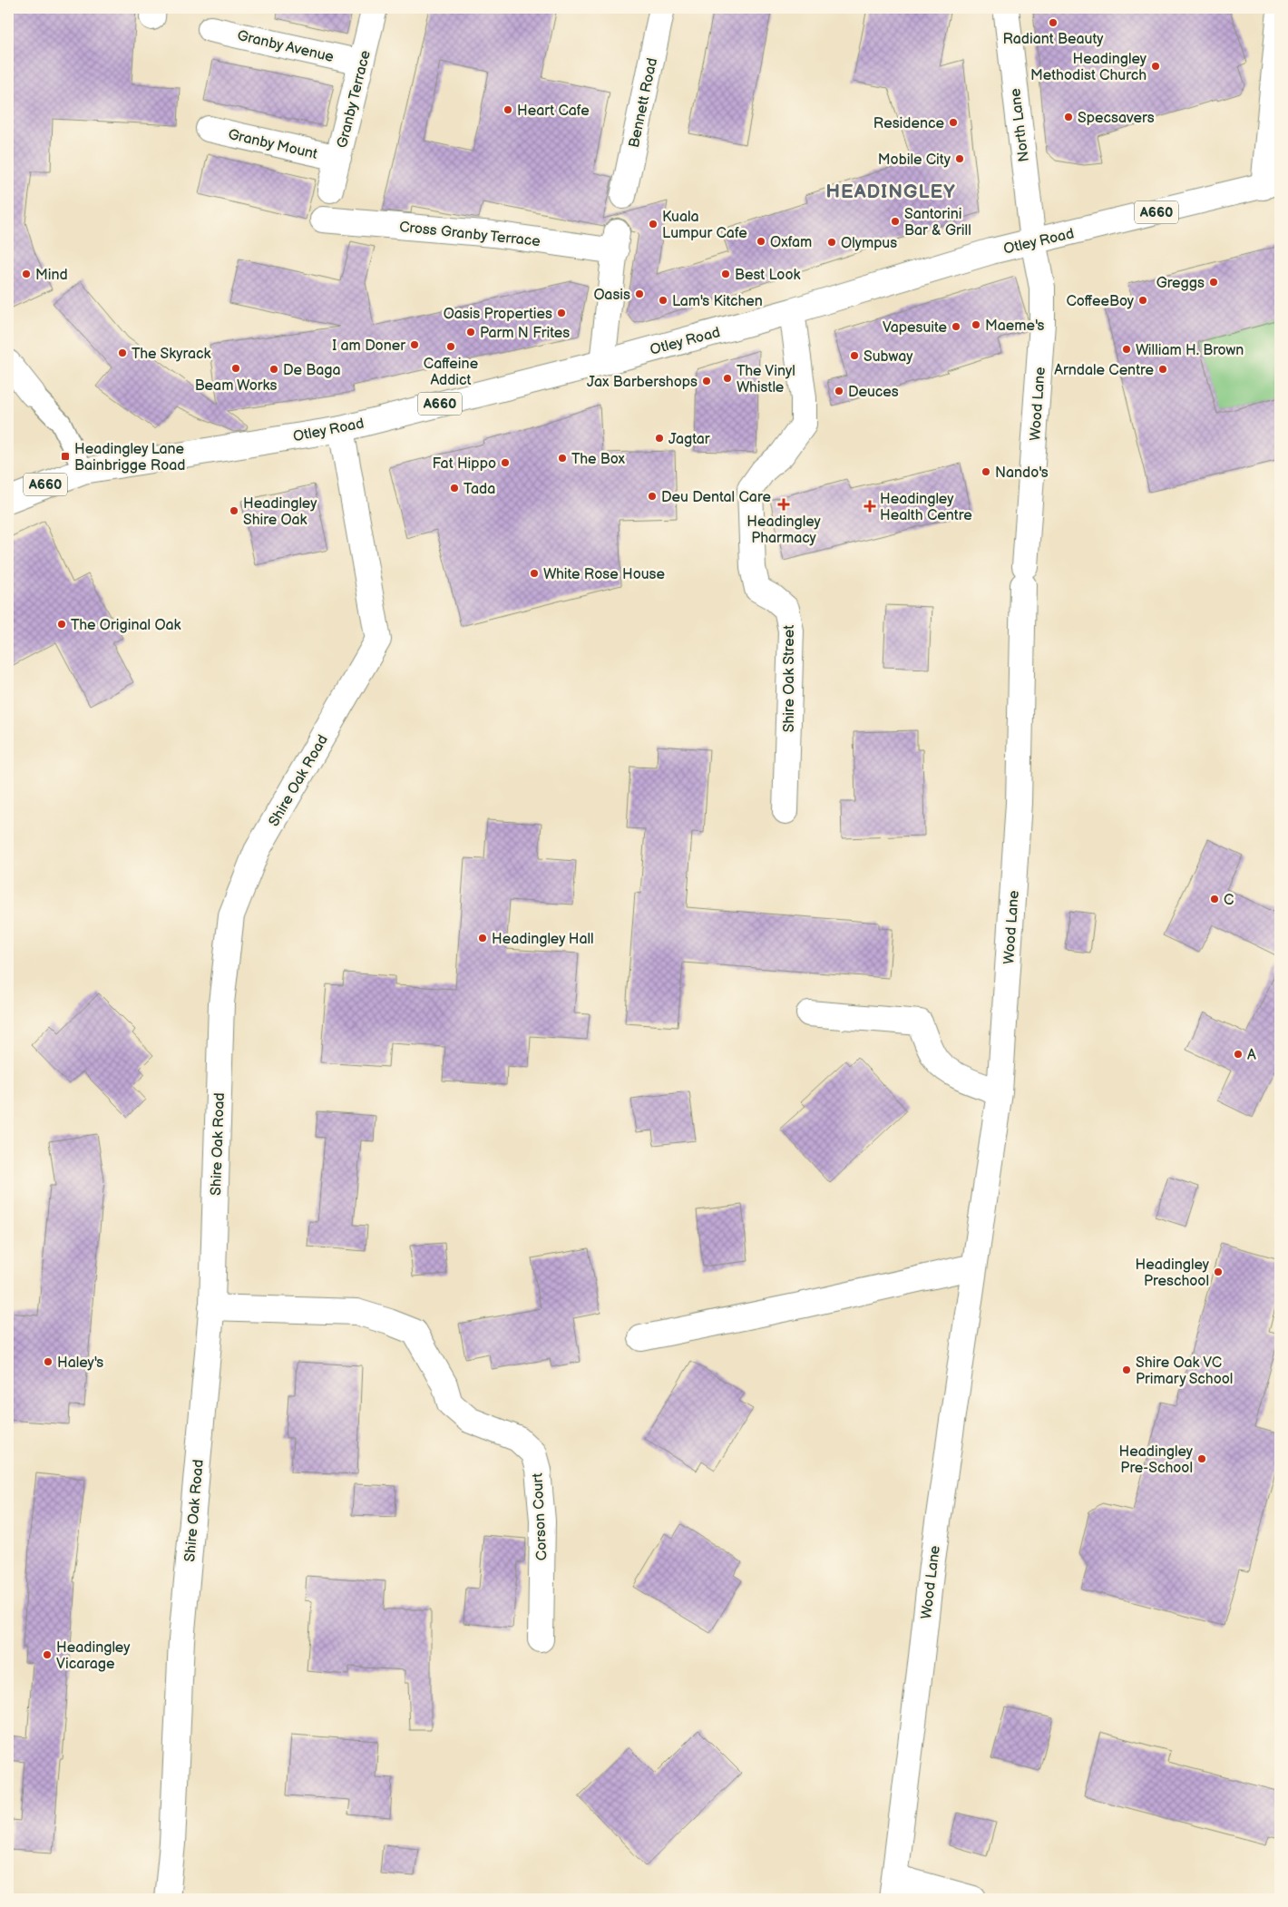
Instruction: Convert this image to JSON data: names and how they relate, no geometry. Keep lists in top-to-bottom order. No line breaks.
{"streets":{"main road":["Granby Avenue","Granby Terrace","Bennett Road","North Lane","Granby Mount","A660","Cross Granby Terrace","Otley Road","Wood Lane","Shire Oak Street","Shire Oak Road","Corson Court"]},"crossings":[["Granby Avenue","Granby Terrace"],["Granby Terrace","Granby Mount"],["Granby Terrace","Cross Granby Terrace"],["North Lane","Otley Road"],["North Lane","Wood Lane"],["A660","Otley Road"],["Cross Granby Terrace","Otley Road"],["Otley Road","Wood Lane"],["Otley Road","Shire Oak Street"],["Otley Road","Shire Oak Road"],["Shire Oak Road","Corson Court"]],"districts":["HEADINGLEY"],"places":{"other":["Radiant Beauty","Headingley Methodist Church","Heart Cafe","Specsavers","Residence","Mobile City","Santorini Bar & Grill","Kuala Lumpur Cafe","Oxfam","Olympus","Mind","Best Look","Greggs","Oasis","Lam's Kitchen","CoffeeBoy","Oasis Properties","Maeme's","Vapesuite","Parm N Frites","I am Doner","Caffeine Addict","William H. Brown","The Skyrack","Subway","Beam Works","De Baga","Arndale Centre","The Vinyl Whistle","Jax Barbershops","Deuces","Jagtar","The Box","Fat Hippo","Nando's","Tada","Deu Dental Care","Headingley Shire Oak","White Rose House","The Original Oak","C","Headingley Hall","A","Headingley Preschool","Haley's","Shire Oak VC Primary School","Headingley Pre-School","Headingley Vicarage"],"transit":["Headingley Lane Bainbrigge Road"],"health":["Headingley Pharmacy","Headingley Health Centre"]}}
